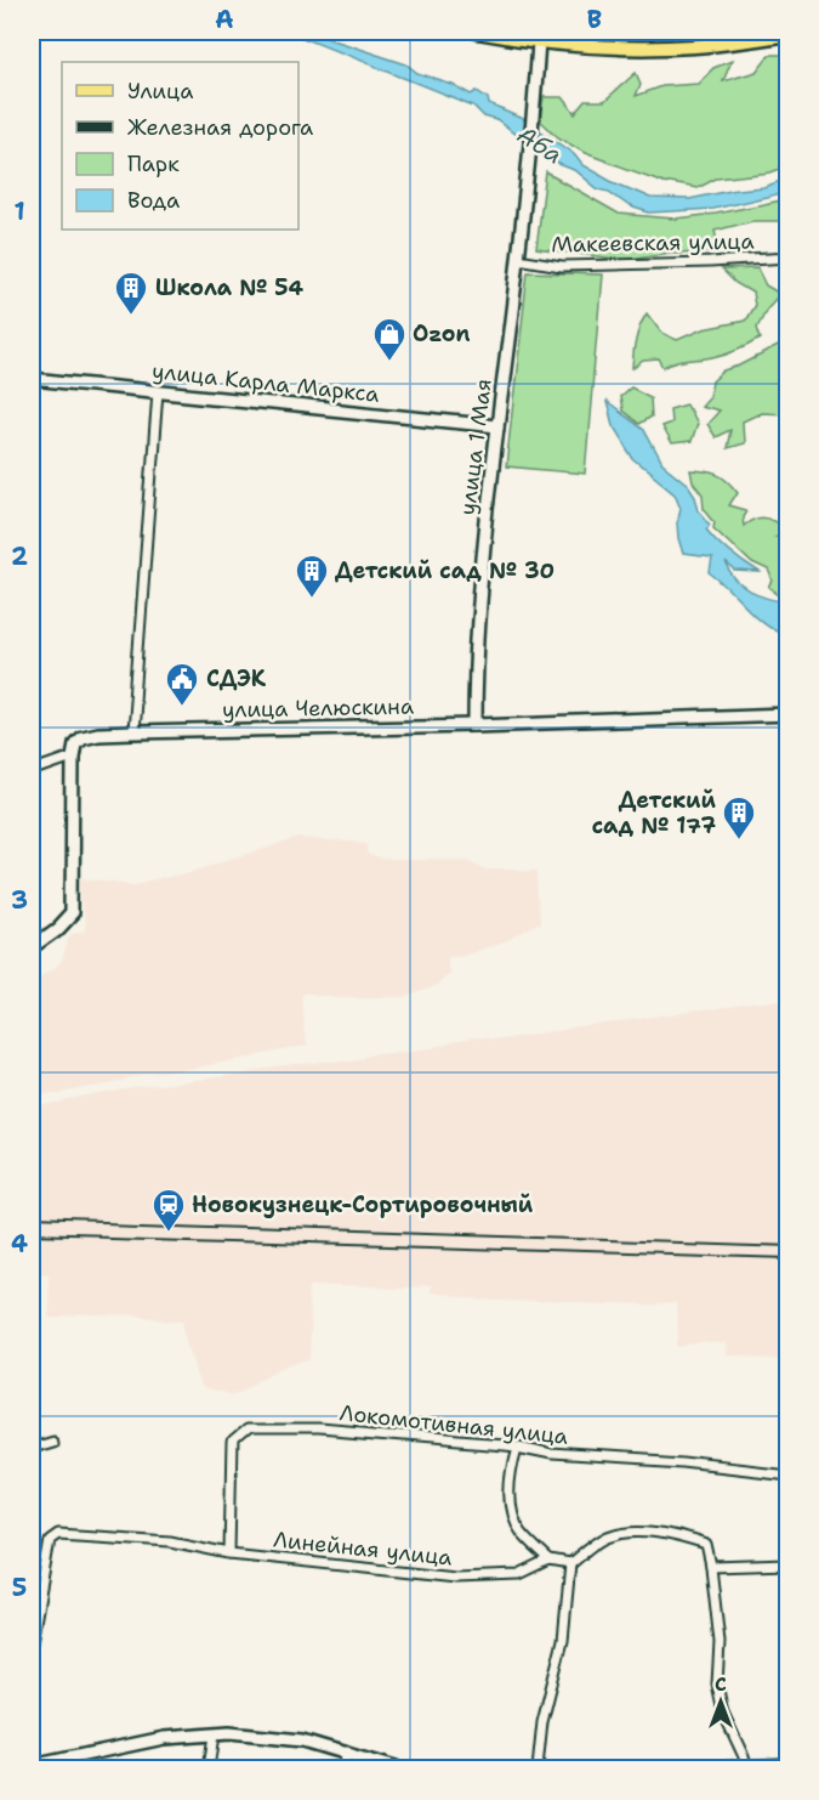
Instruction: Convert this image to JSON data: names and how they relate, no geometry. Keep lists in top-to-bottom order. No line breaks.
{"streets":{"street":["Макеевская улица","улица Карла Маркса","улица 1 Мая","улица Челюскина","Локомотивная улица","Линейная улица"]},"crossings":[["Макеевская улица","улица 1 Мая"],["улица Карла Маркса","улица 1 Мая"],["улица 1 Мая","улица Челюскина"],["Локомотивная улица","Линейная улица"]],"water":["Аба"],"places":{"building":["Школа № 54","Детский сад № 30","Детский сад № 177"],"shop":["Ozon"],"public building":["СДЭК"],"station":["Новокузнецк-Сортировочный"]},"legend":["Улица","Железная дорога","Парк","Вода"],"north":"top","grid":{"columns":["A","B"],"rows":["1","2","3","4","5"]}}
